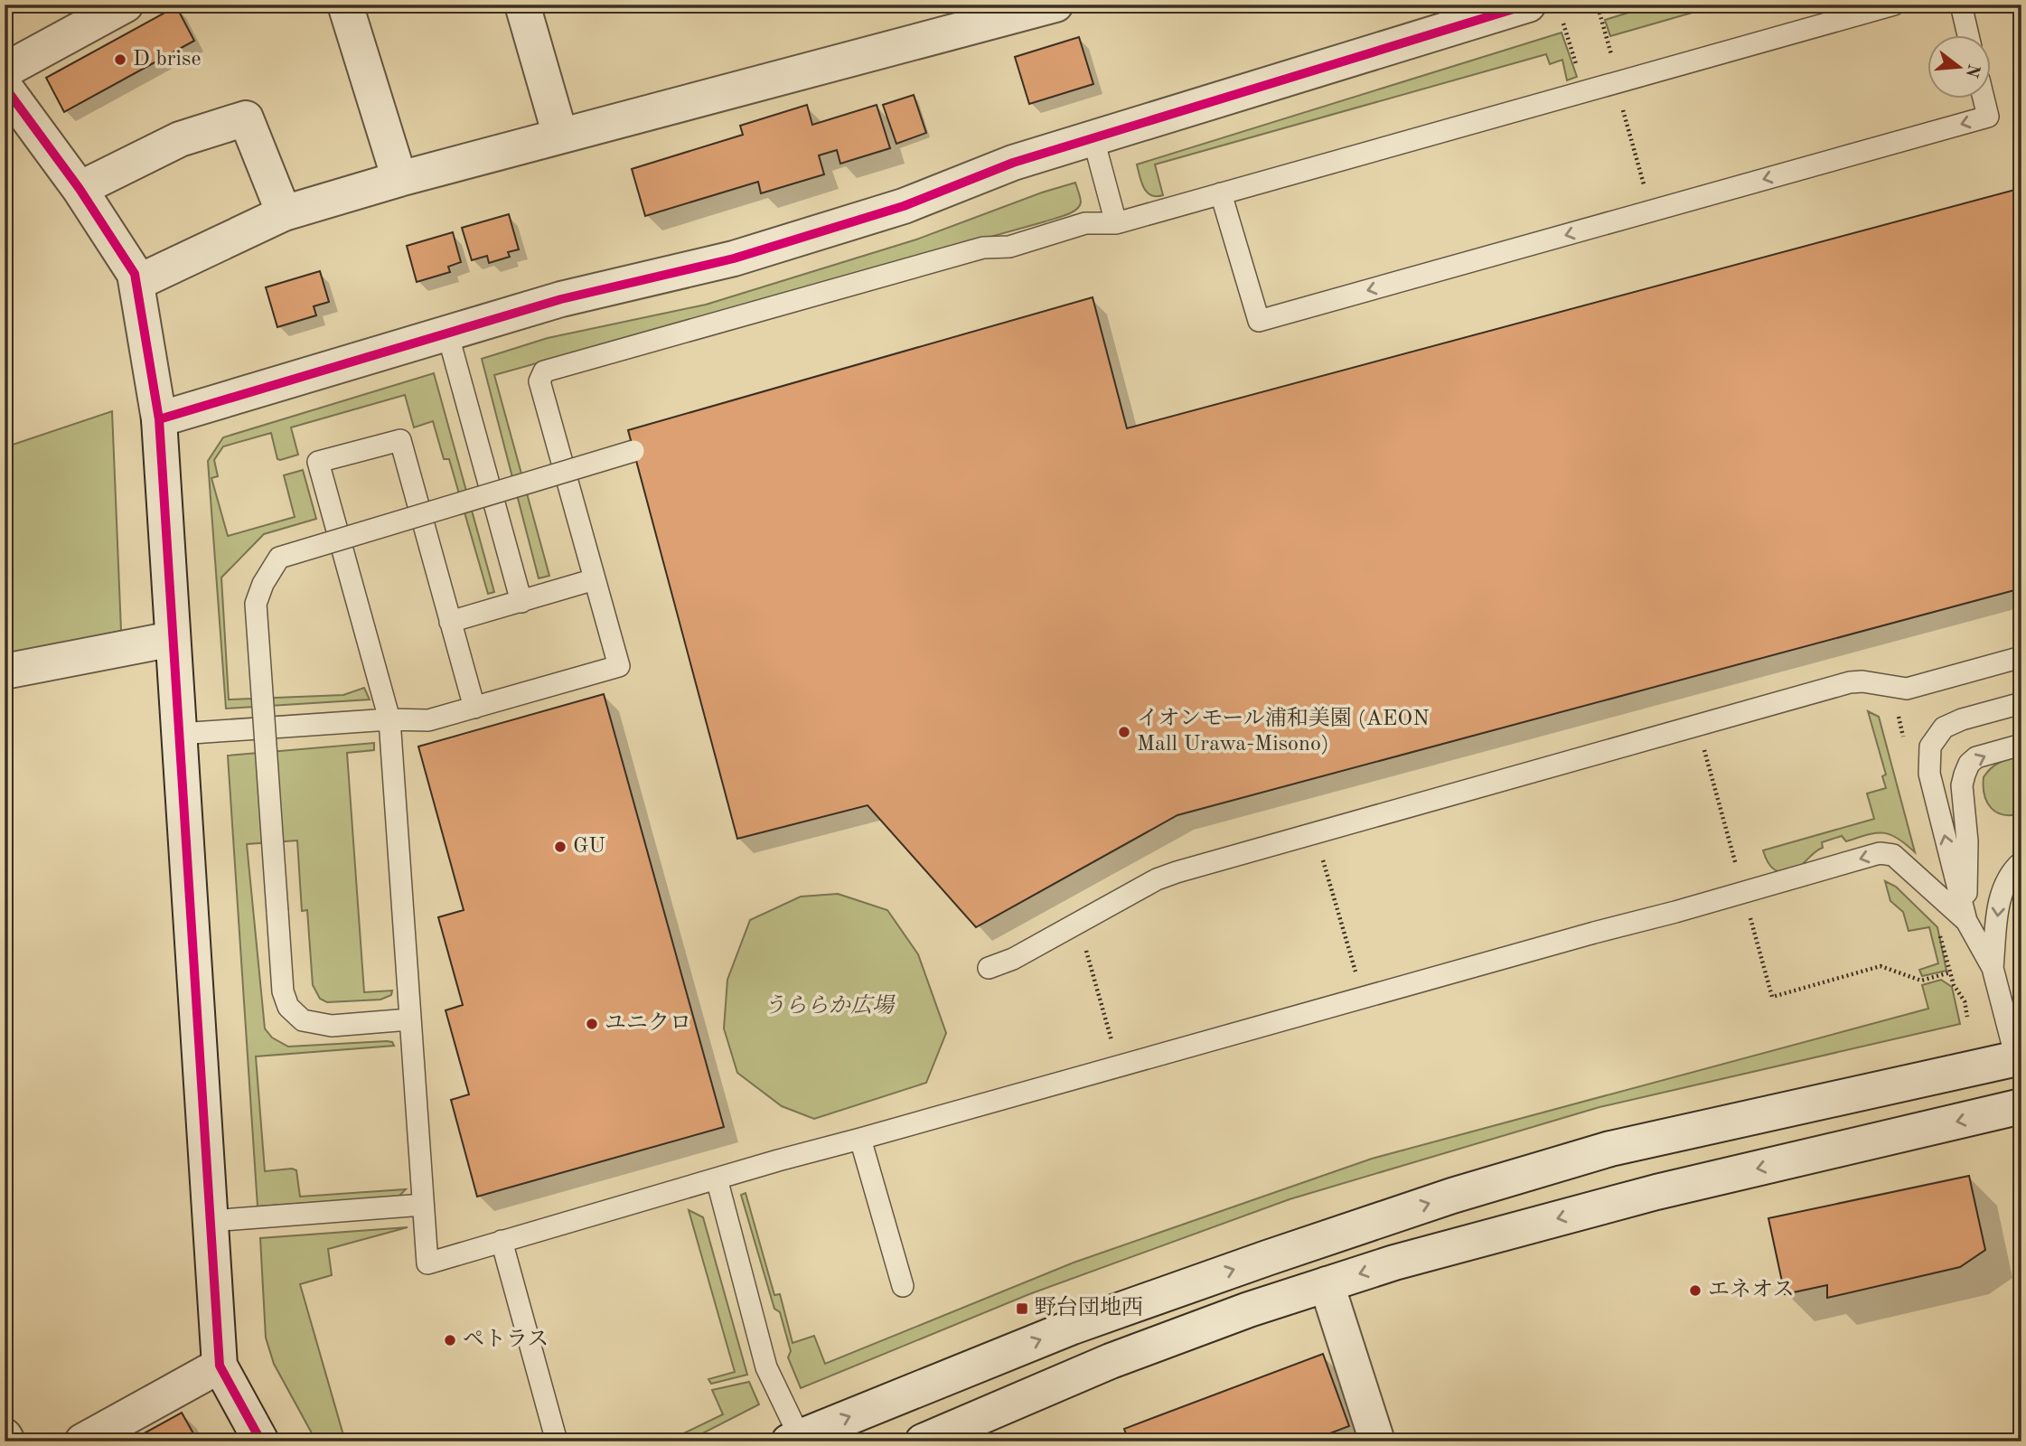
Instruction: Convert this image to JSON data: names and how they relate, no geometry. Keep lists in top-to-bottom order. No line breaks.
{"parks":["うららか広場"],"places":{"other":["D brise","イオンモール浦和美園 (AEON Mall Urawa-Misono)","GU","ユニクロ","エネオス","ペトラス"],"transit":["野台団地西"]},"north":"right"}
